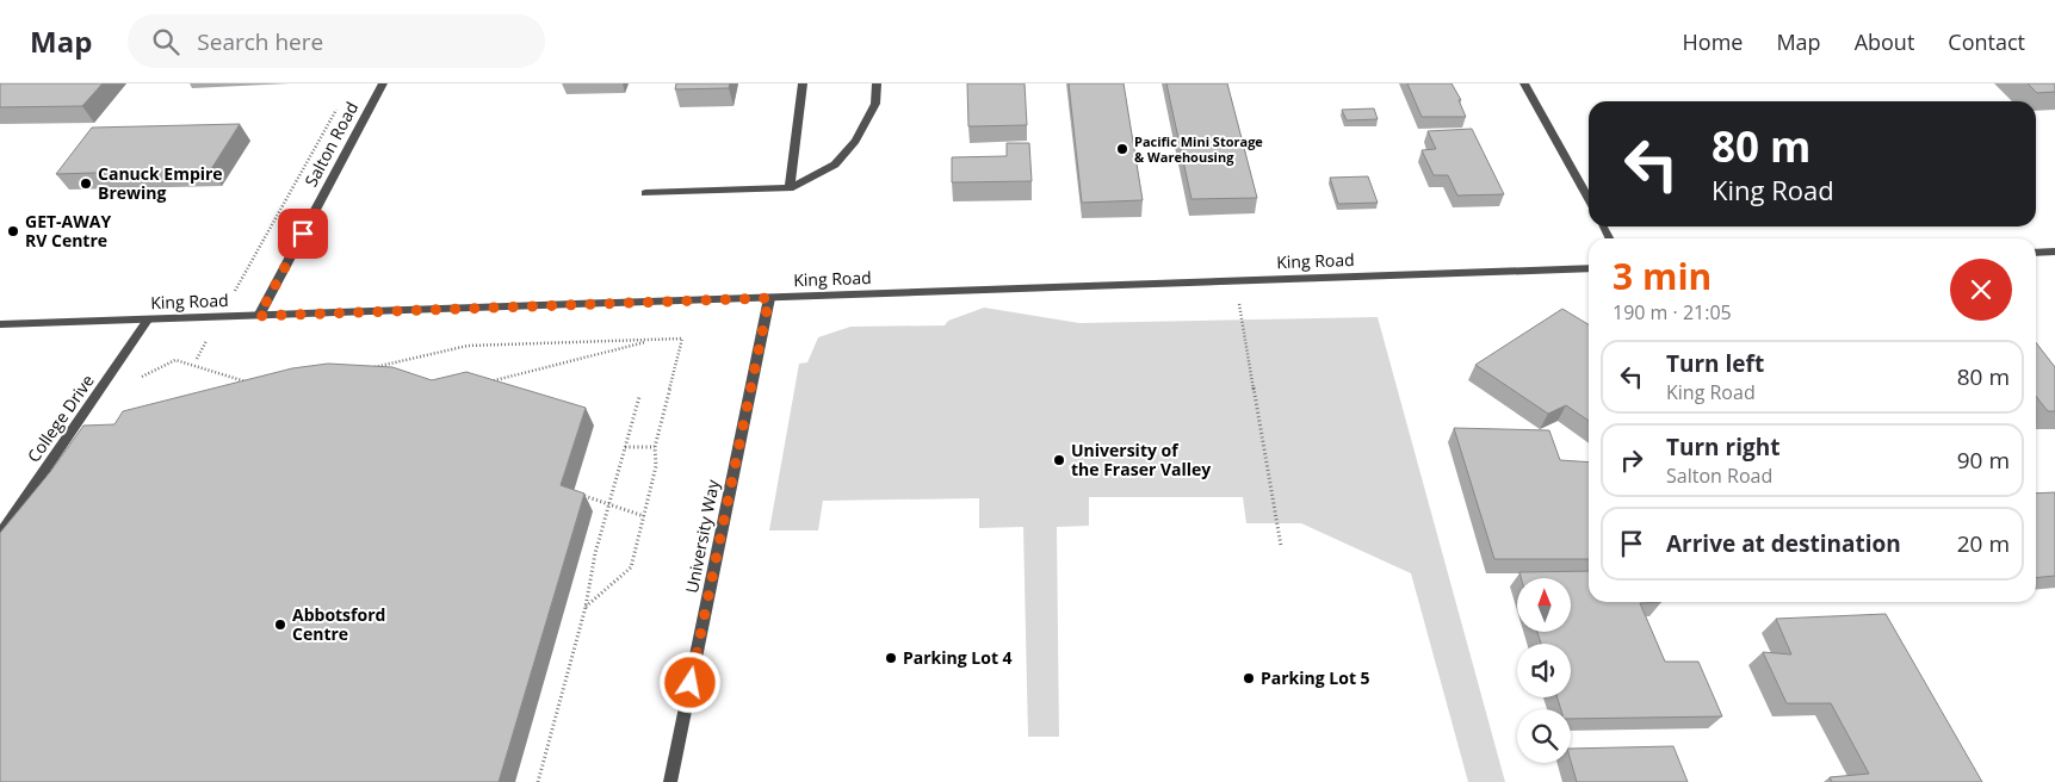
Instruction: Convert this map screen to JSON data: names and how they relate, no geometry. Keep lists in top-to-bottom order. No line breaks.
{"streets":{"street":["Salton Road","King Road","College Drive","University Way"]},"crossings":[["Salton Road","King Road"],["King Road","College Drive"],["King Road","University Way"]],"places":["Pacific Mini Storage & Warehousing","Canuck Empire Brewing","GET-AWAY RV Centre","University of the Fraser Valley","Abbotsford Centre","Parking Lot 4","Parking Lot 5"],"north":"top","page":{"header":"Map","search":"Search here","nav":["Home","Map","About","Contact"],"turn":["80 m","King Road"],"heading":["3 min","190 m · 21:05"],"list":[{"name":"Turn left","note":"King Road","value":"80 m"},{"name":"Turn right","note":"Salton Road","value":"90 m"},{"name":"Arrive at destination","value":"20 m"}]}}
